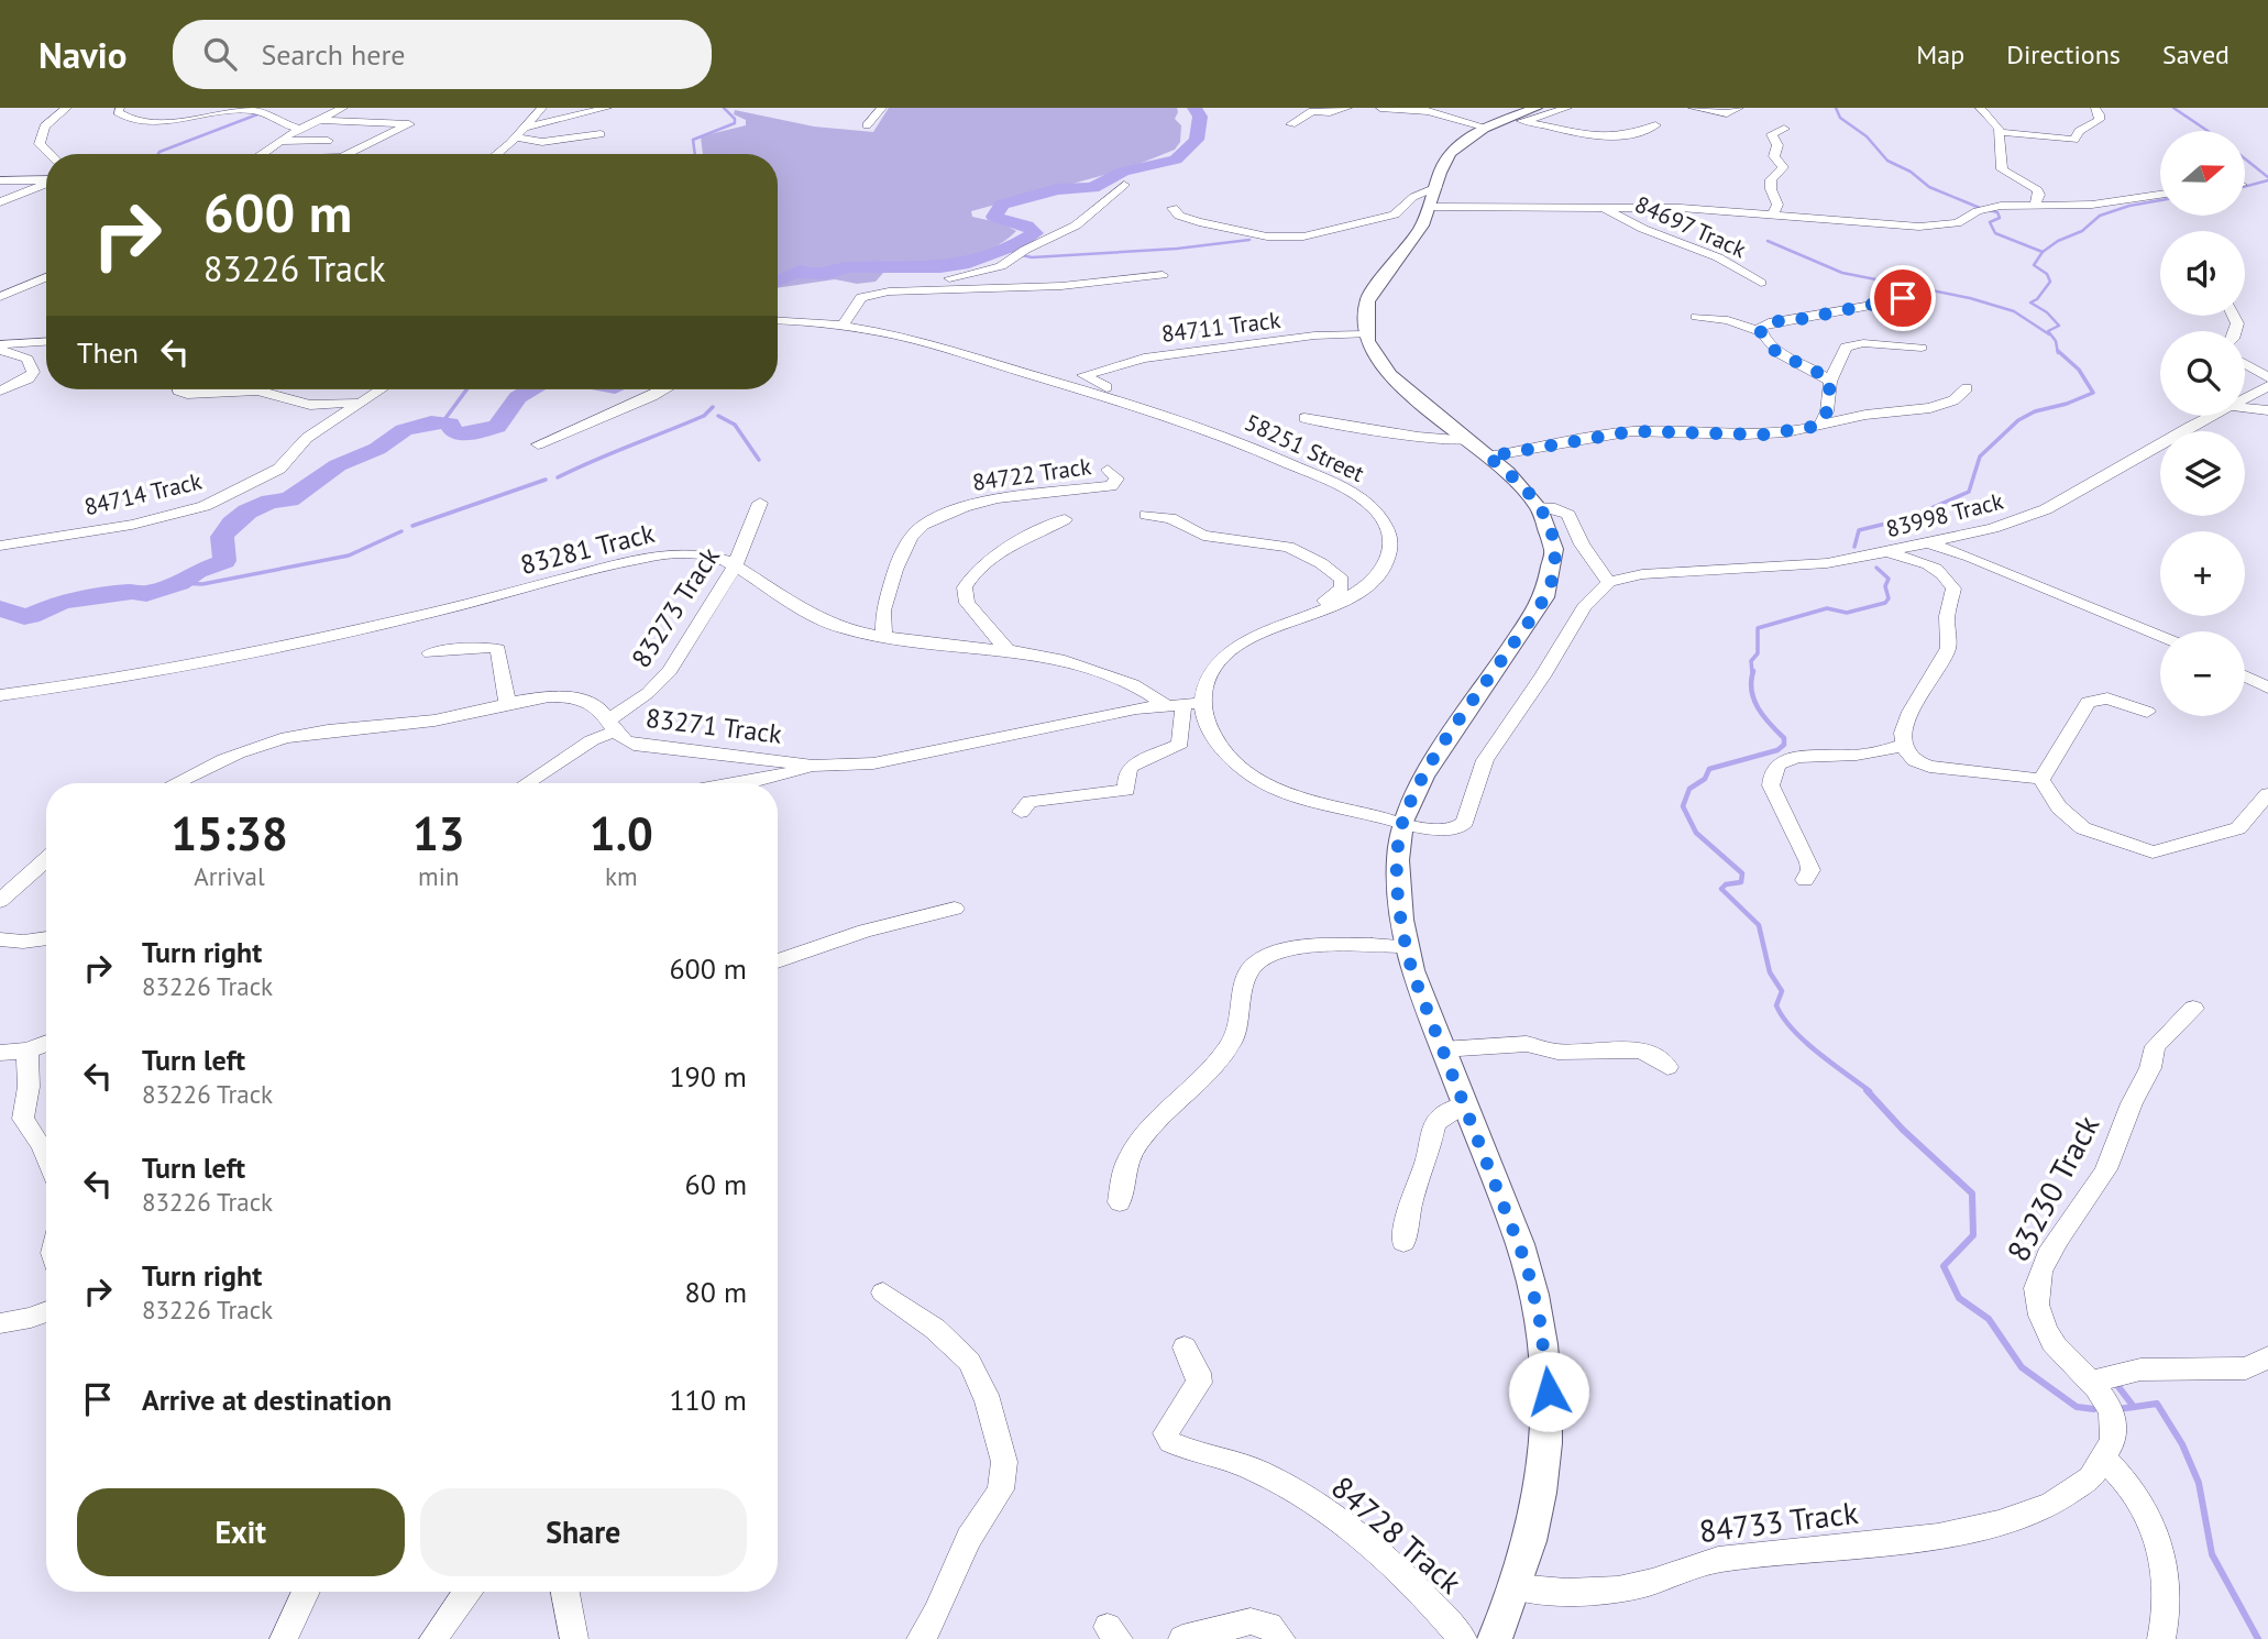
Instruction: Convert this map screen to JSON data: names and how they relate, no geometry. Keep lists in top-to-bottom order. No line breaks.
{"streets":{"street":["84697 Track","84711 Track","58251 Street","84722 Track","84714 Track","83998 Track","83281 Track","83273 Track","83271 Track","83230 Track","84733 Track","84728 Track"]},"crossings":[["84711 Track","58251 Street"],["58251 Street","83271 Track"],["84722 Track","83281 Track"],["83281 Track","83273 Track"],["83281 Track","83271 Track"],["83273 Track","83271 Track"],["83230 Track","84733 Track"]],"north":"right","page":{"header":"Navio","search":"Search here","nav":["Map","Directions","Saved"],"map_buttons":["+","−"],"turn":["600 m","83226 Track"],"then":"Then","eta":["15:38","Arrival","13","min","1.0","km"],"list":[{"name":"Turn right","note":"83226 Track","value":"600 m"},{"name":"Turn left","note":"83226 Track","value":"190 m"},{"name":"Turn left","note":"83226 Track","value":"60 m"},{"name":"Turn right","note":"83226 Track","value":"80 m"},{"name":"Arrive at destination","value":"110 m"}],"buttons":["Exit","Share"]}}
